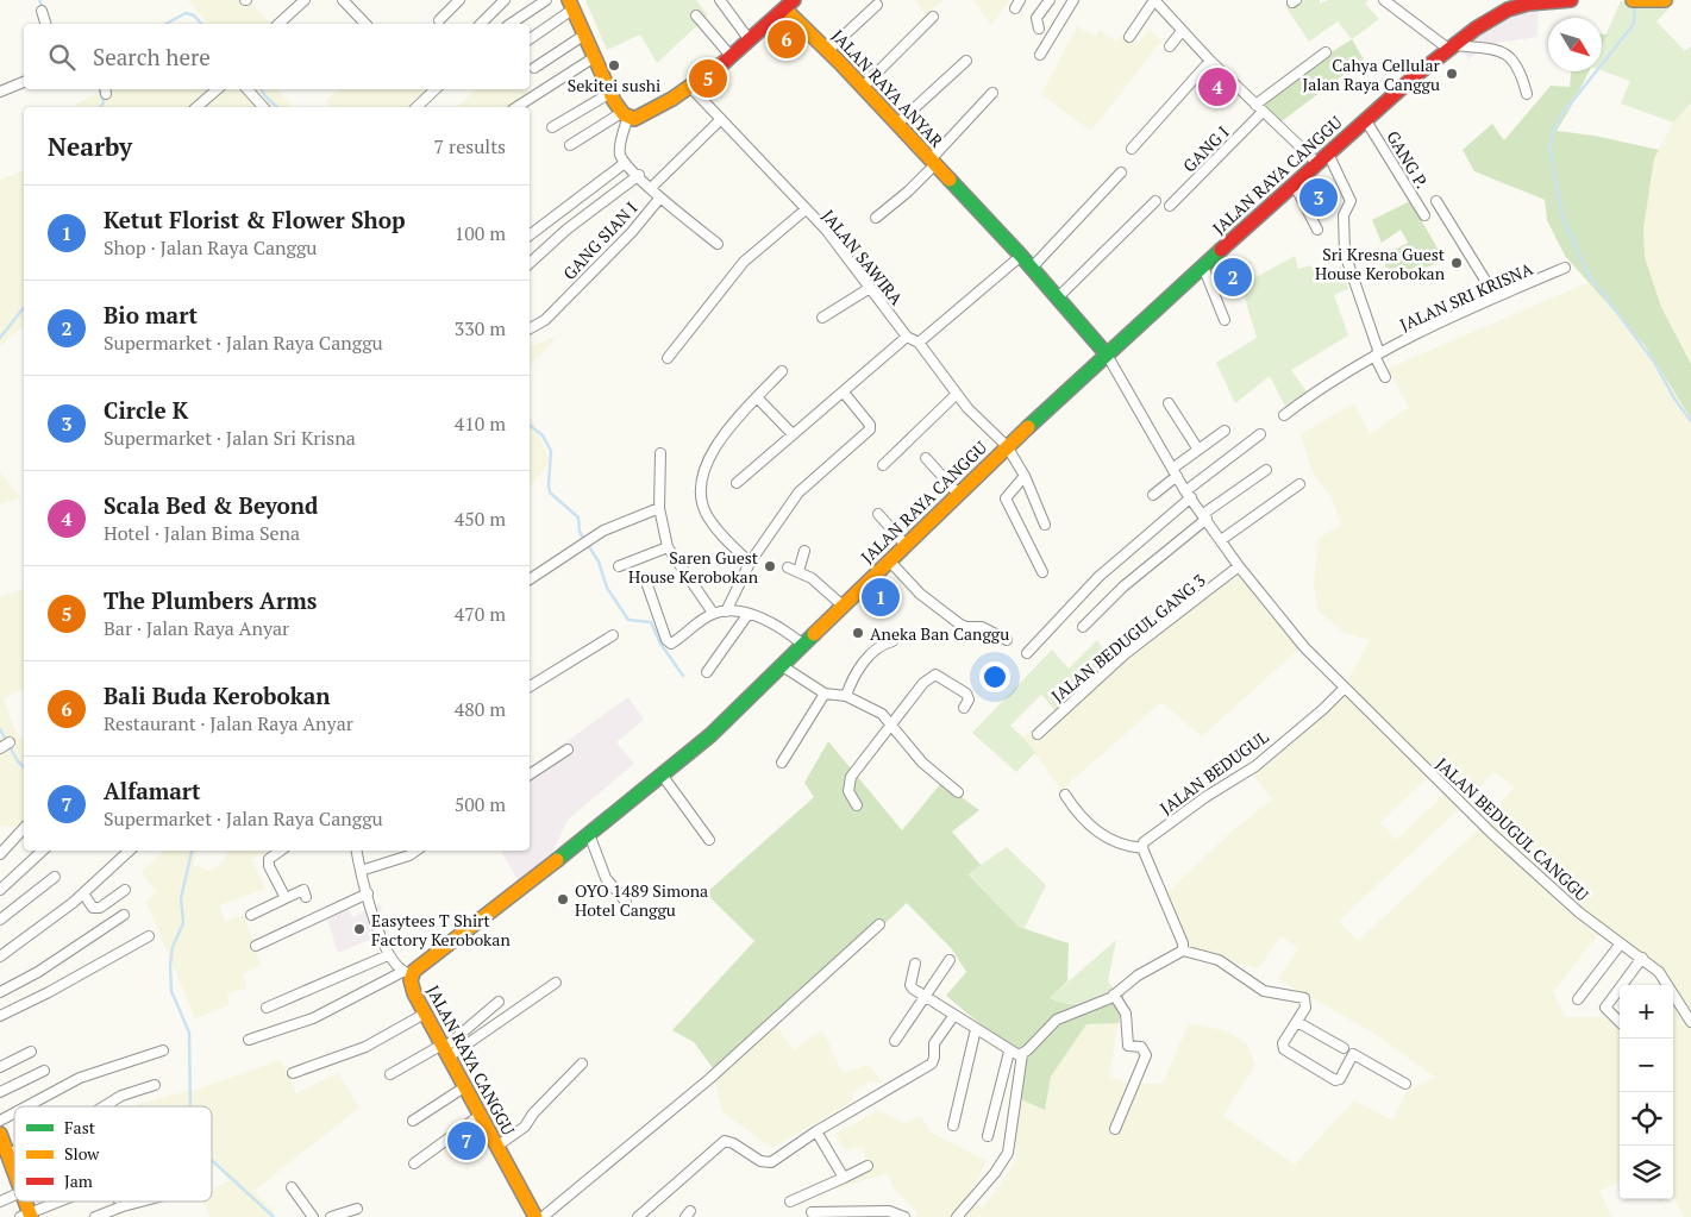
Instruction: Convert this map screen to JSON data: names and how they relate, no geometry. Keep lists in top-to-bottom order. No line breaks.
{"streets":{"main road":["JALAN RAYA ANYAR","JALAN RAYA CANGGU"],"street":["GANG I","GANG P.","GANG SIAN I","JALAN SAWIRA","JALAN SRI KRISNA","JALAN BEDUGUL GANG 3","JALAN BEDUGUL","JALAN BEDUGUL CANGGU"]},"crossings":[["JALAN RAYA ANYAR","JALAN RAYA CANGGU"],["JALAN RAYA ANYAR","JALAN SAWIRA"],["GANG P.","JALAN RAYA CANGGU"],["JALAN RAYA CANGGU","JALAN SAWIRA"],["JALAN BEDUGUL","JALAN BEDUGUL CANGGU"]],"places":["Sekitei sushi","Cahya Cellular Jalan Raya Canggu","Sri Kresna Guest House Kerobokan","Saren Guest House Kerobokan","Aneka Ban Canggu","OYO 1489 Simona Hotel Canggu","Easytees T Shirt Factory Kerobokan"],"legend":["Fast","Slow","Jam"],"north":"bottom right","page":{"pins":["6","5","4","3","2","1","7"],"search":"Search here","heading":["Nearby","7 results"],"list":[{"mark":"1","name":"Ketut Florist & Flower Shop","note":"Shop · Jalan Raya Canggu","value":"100 m"},{"mark":"2","name":"Bio mart","note":"Supermarket · Jalan Raya Canggu","value":"330 m"},{"mark":"3","name":"Circle K","note":"Supermarket · Jalan Sri Krisna","value":"410 m"},{"mark":"4","name":"Scala Bed & Beyond","note":"Hotel · Jalan Bima Sena","value":"450 m"},{"mark":"5","name":"The Plumbers Arms","note":"Bar · Jalan Raya Anyar","value":"470 m"},{"mark":"6","name":"Bali Buda Kerobokan","note":"Restaurant · Jalan Raya Anyar","value":"480 m"},{"mark":"7","name":"Alfamart","note":"Supermarket · Jalan Raya Canggu","value":"500 m"}],"map_buttons":["+","−"]}}
